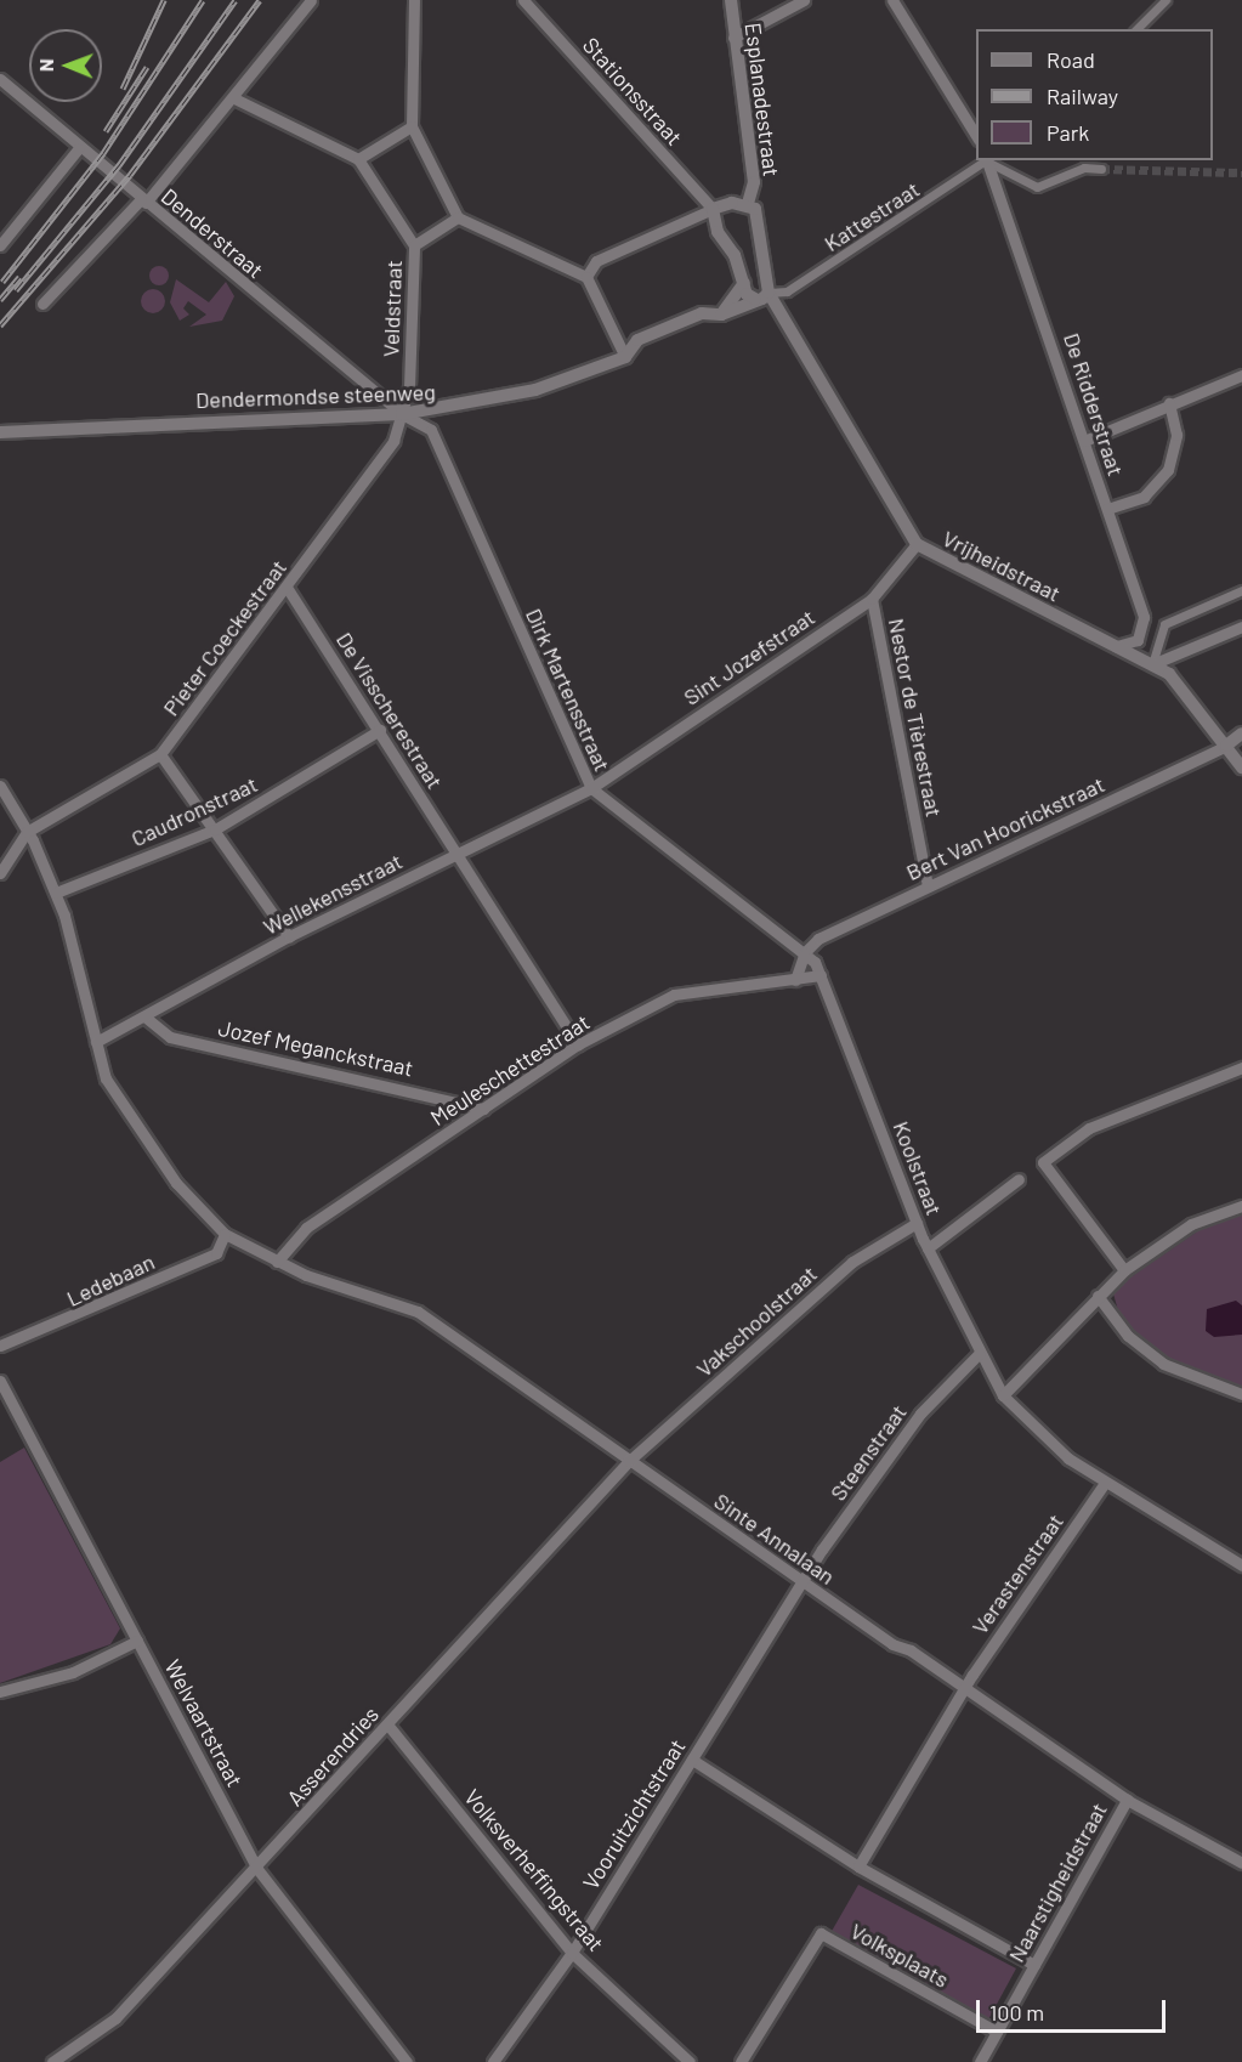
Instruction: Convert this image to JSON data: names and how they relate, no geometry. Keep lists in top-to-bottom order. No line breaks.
{"streets":{"street":["Stationsstraat","Esplanadestraat","Kattestraat","Denderstraat","Veldstraat","Dendermondse steenweg","De Ridderstraat","Vrijheidstraat","Pieter Coeckestraat","Sint Jozefstraat","Dirk Martensstraat","De Visscherestraat","Nestor de Tièrestraat","Caudronstraat","Bert Van Hoorickstraat","Wellekensstraat","Jozef Meganckstraat","Meuleschettestraat","Koolstraat","Ledebaan","Vakschoolstraat","Steenstraat","Sinte Annalaan","Verastenstraat","Welvaartstraat","Asserendries","Vooruitzichtstraat","Volksverheffingstraat","Naarstigheidstraat","Volksplaats"]},"crossings":[["Stationsstraat","Vrijheidstraat"],["Kattestraat","Vrijheidstraat"],["Denderstraat","Veldstraat"],["Denderstraat","Dendermondse steenweg"],["Denderstraat","Pieter Coeckestraat"],["Denderstraat","Dirk Martensstraat"],["Veldstraat","Dendermondse steenweg"],["Veldstraat","Pieter Coeckestraat"],["Veldstraat","Dirk Martensstraat"],["Dendermondse steenweg","Pieter Coeckestraat"],["Dendermondse steenweg","Dirk Martensstraat"],["De Ridderstraat","Vrijheidstraat"],["Vrijheidstraat","Sint Jozefstraat"],["Vrijheidstraat","Bert Van Hoorickstraat"],["Pieter Coeckestraat","Dirk Martensstraat"],["Pieter Coeckestraat","De Visscherestraat"],["Sint Jozefstraat","Dirk Martensstraat"],["Sint Jozefstraat","Nestor de Tièrestraat"],["Sint Jozefstraat","Wellekensstraat"],["Dirk Martensstraat","Bert Van Hoorickstraat"],["Dirk Martensstraat","Wellekensstraat"],["Dirk Martensstraat","Koolstraat"],["De Visscherestraat","Caudronstraat"],["De Visscherestraat","Wellekensstraat"],["De Visscherestraat","Meuleschettestraat"],["Nestor de Tièrestraat","Bert Van Hoorickstraat"],["Bert Van Hoorickstraat","Koolstraat"],["Wellekensstraat","Jozef Meganckstraat"],["Jozef Meganckstraat","Meuleschettestraat"],["Meuleschettestraat","Koolstraat"],["Meuleschettestraat","Sinte Annalaan"],["Koolstraat","Vakschoolstraat"],["Koolstraat","Steenstraat"],["Koolstraat","Verastenstraat"],["Ledebaan","Sinte Annalaan"],["Vakschoolstraat","Sinte Annalaan"],["Vakschoolstraat","Asserendries"],["Steenstraat","Sinte Annalaan"],["Steenstraat","Vooruitzichtstraat"],["Sinte Annalaan","Verastenstraat"],["Sinte Annalaan","Asserendries"],["Sinte Annalaan","Vooruitzichtstraat"],["Sinte Annalaan","Naarstigheidstraat"],["Welvaartstraat","Asserendries"],["Asserendries","Volksverheffingstraat"],["Vooruitzichtstraat","Volksverheffingstraat"],["Naarstigheidstraat","Volksplaats"]],"legend":["Road","Railway","Park"],"scale_bar":"100 m","north":"left"}
